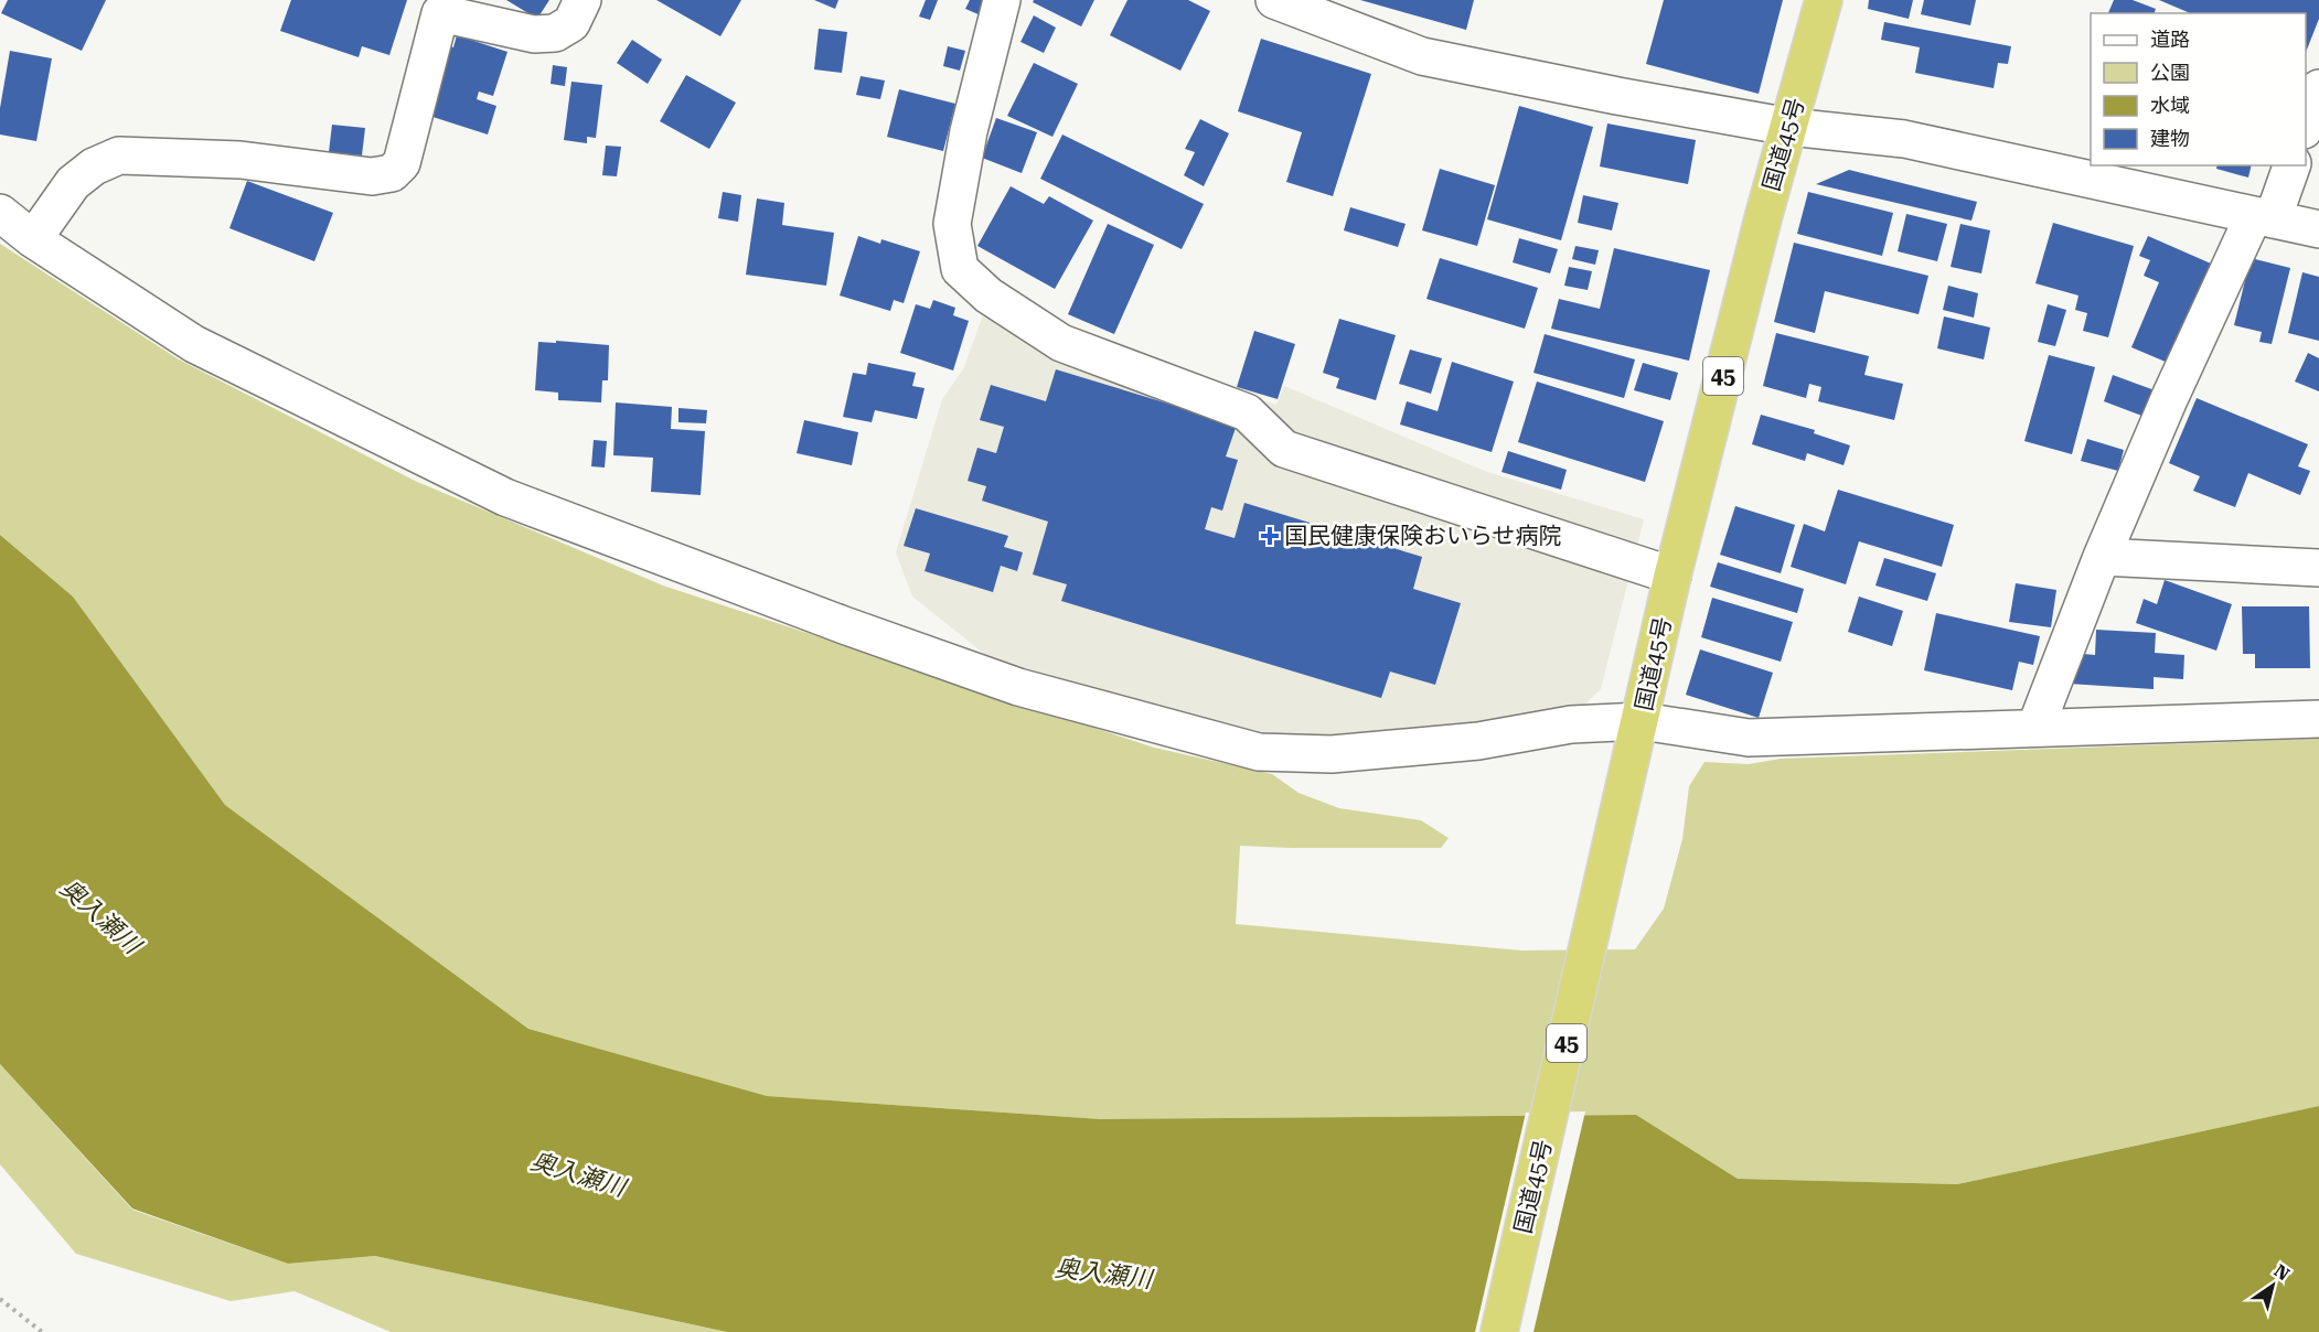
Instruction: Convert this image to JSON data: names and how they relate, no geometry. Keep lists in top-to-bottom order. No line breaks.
{"streets":{"highway":["国道45号","45"]},"water":["奥入瀬川"],"places":{"health":["国民健康保険おいらせ病院"]},"legend":["道路","公園","水域","建物"],"north":"top right"}
